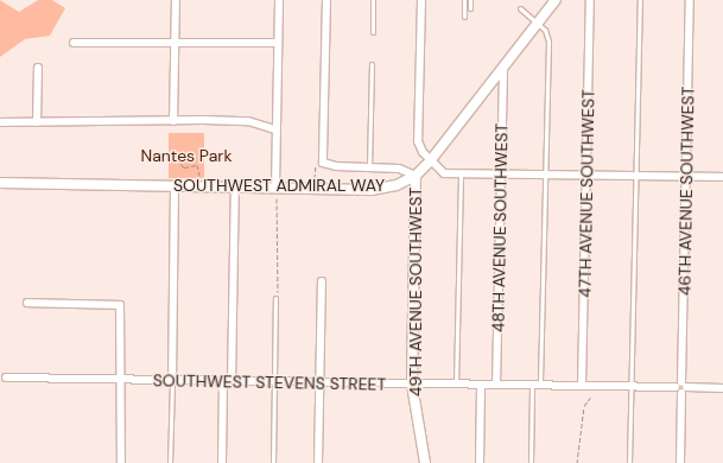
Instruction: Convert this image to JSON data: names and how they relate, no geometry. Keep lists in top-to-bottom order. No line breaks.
{"streets":{"main road":["SOUTHWEST ADMIRAL WAY","49TH AVENUE SOUTHWEST"],"street":["46TH AVENUE SOUTHWEST","47TH AVENUE SOUTHWEST","48TH AVENUE SOUTHWEST","SOUTHWEST STEVENS STREET"]},"crossings":[["SOUTHWEST ADMIRAL WAY","48TH AVENUE SOUTHWEST"],["SOUTHWEST ADMIRAL WAY","49TH AVENUE SOUTHWEST"],["46TH AVENUE SOUTHWEST","SOUTHWEST STEVENS STREET"],["47TH AVENUE SOUTHWEST","SOUTHWEST STEVENS STREET"],["48TH AVENUE SOUTHWEST","SOUTHWEST STEVENS STREET"],["49TH AVENUE SOUTHWEST","SOUTHWEST STEVENS STREET"]],"parks":["Nantes Park"]}
